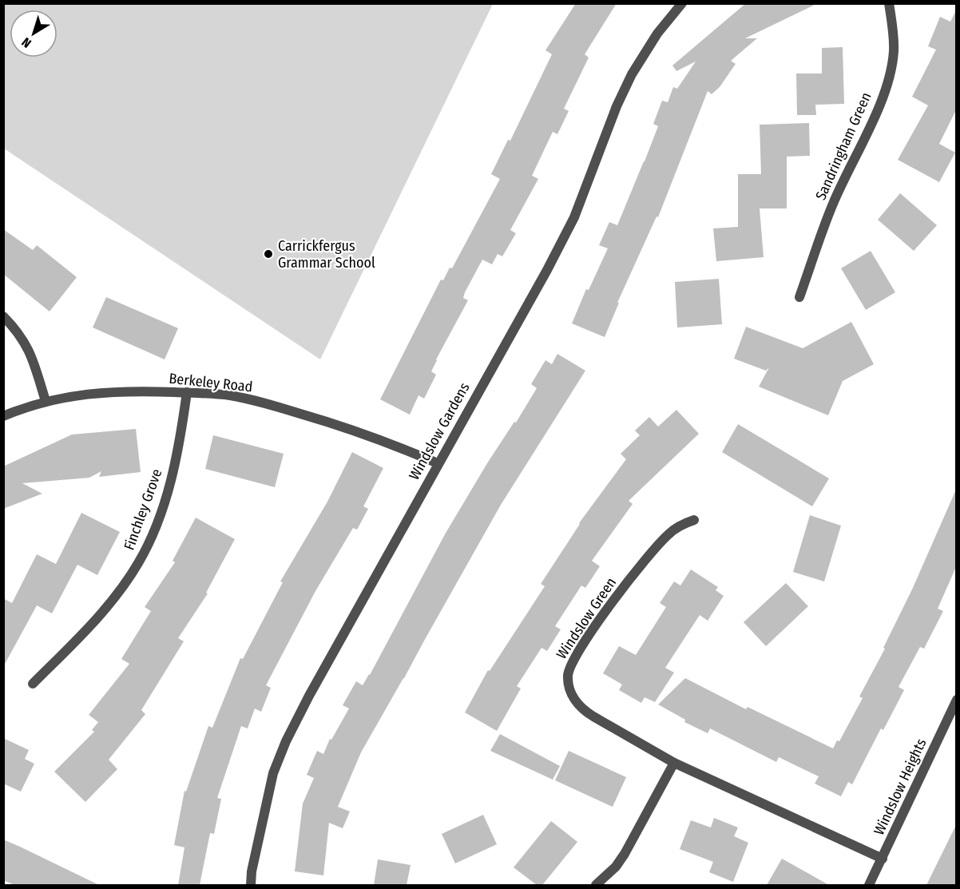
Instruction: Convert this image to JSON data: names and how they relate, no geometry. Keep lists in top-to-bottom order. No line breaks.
{"streets":{"street":["Sandringham Green","Berkeley Road","Windslow Gardens","Finchley Grove","Windslow Green","Windslow Heights"]},"crossings":[["Berkeley Road","Windslow Gardens"],["Berkeley Road","Finchley Grove"],["Windslow Green","Windslow Heights"]],"places":["Carrickfergus Grammar School"],"north":"bottom left"}
